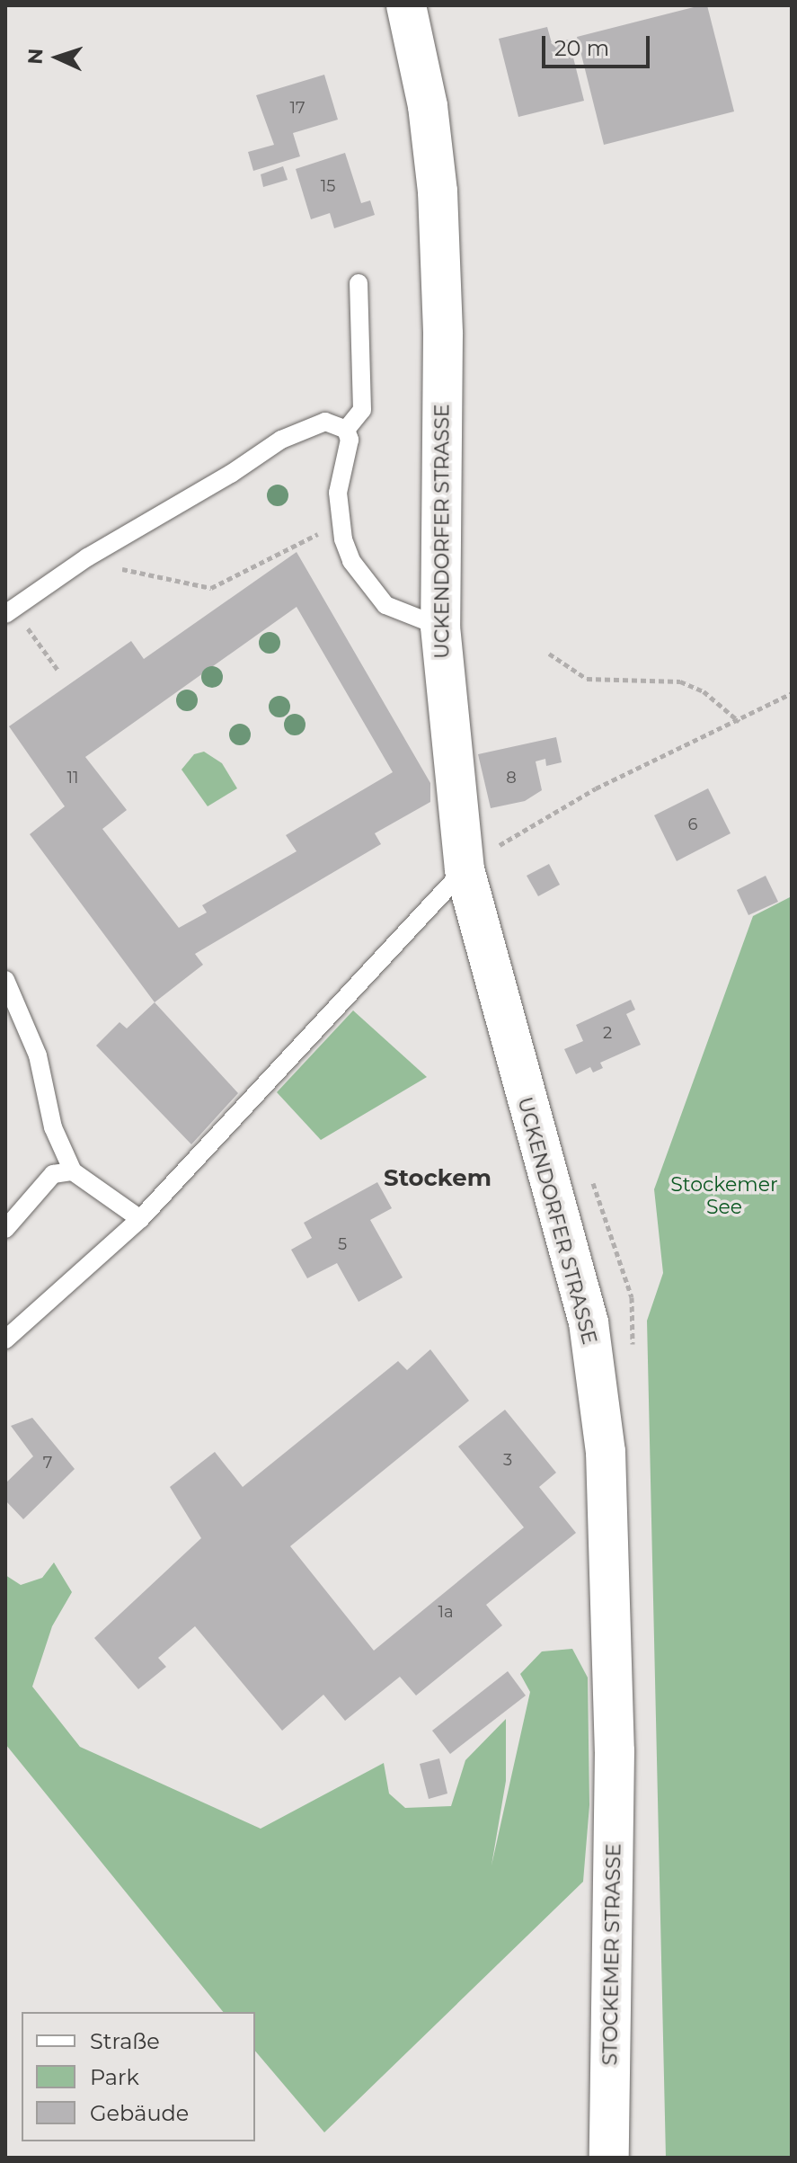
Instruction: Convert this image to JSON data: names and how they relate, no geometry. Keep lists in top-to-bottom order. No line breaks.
{"streets":{"main road":["UCKENDORFER STRASSE","STOCKEMER STRASSE"]},"crossings":[["UCKENDORFER STRASSE","STOCKEMER STRASSE"]],"districts":["Stockem"],"parks":["Stockemer See"],"house_numbers":["17","15","11","8","6","2","5","3","7","1a"],"legend":["Straße","Park","Gebäude"],"scale_bar":"20 m","north":"left"}
